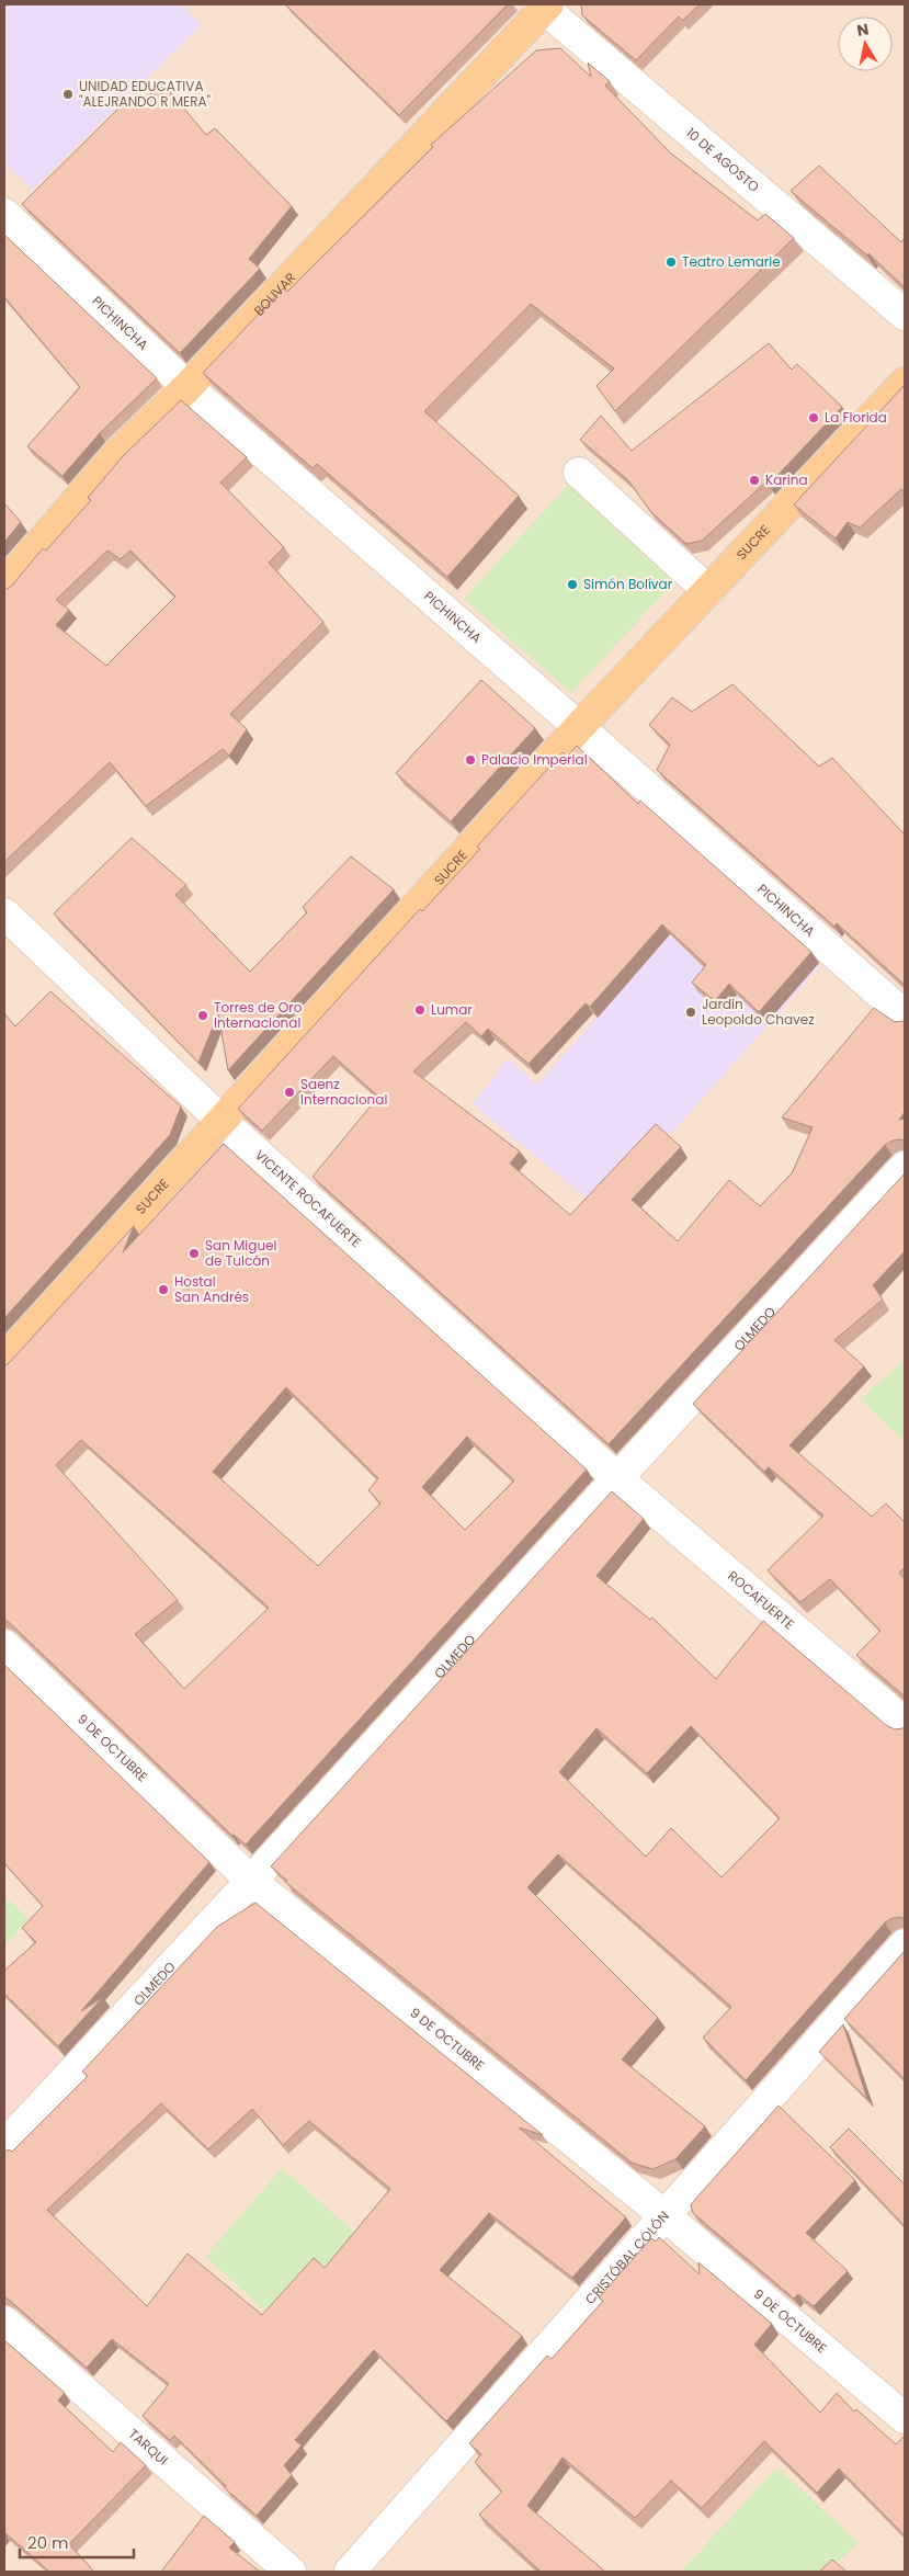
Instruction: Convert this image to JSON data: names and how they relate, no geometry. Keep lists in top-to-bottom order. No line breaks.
{"streets":{"main road":["BOLIVAR","SUCRE"],"street":["10 DE AGOSTO","PICHINCHA","VICENTE ROCAFUERTE","OLMEDO","ROCAFUERTE","9 DE OCTUBRE","CRISTÓBAL COLÓN","TARQUI"]},"crossings":[["10 DE AGOSTO","BOLIVAR"],["BOLIVAR","PICHINCHA"],["PICHINCHA","SUCRE"],["SUCRE","VICENTE ROCAFUERTE"],["VICENTE ROCAFUERTE","OLMEDO"],["VICENTE ROCAFUERTE","ROCAFUERTE"],["OLMEDO","ROCAFUERTE"],["OLMEDO","9 DE OCTUBRE"],["9 DE OCTUBRE","CRISTÓBAL COLÓN"]],"places":["UNIDAD EDUCATIVA \"ALEJRANDO R MERA\"","Teatro Lemarie","La Florida","Karina","Simón Bolívar","Palacio Imperial","Lumar","Jardin Leopoldo Chavez","Torres de Oro Internacional","Saenz Internacional","San Miguel de Tulcán","Hostal San Andrés"],"scale_bar":"20 m","north":"top"}
